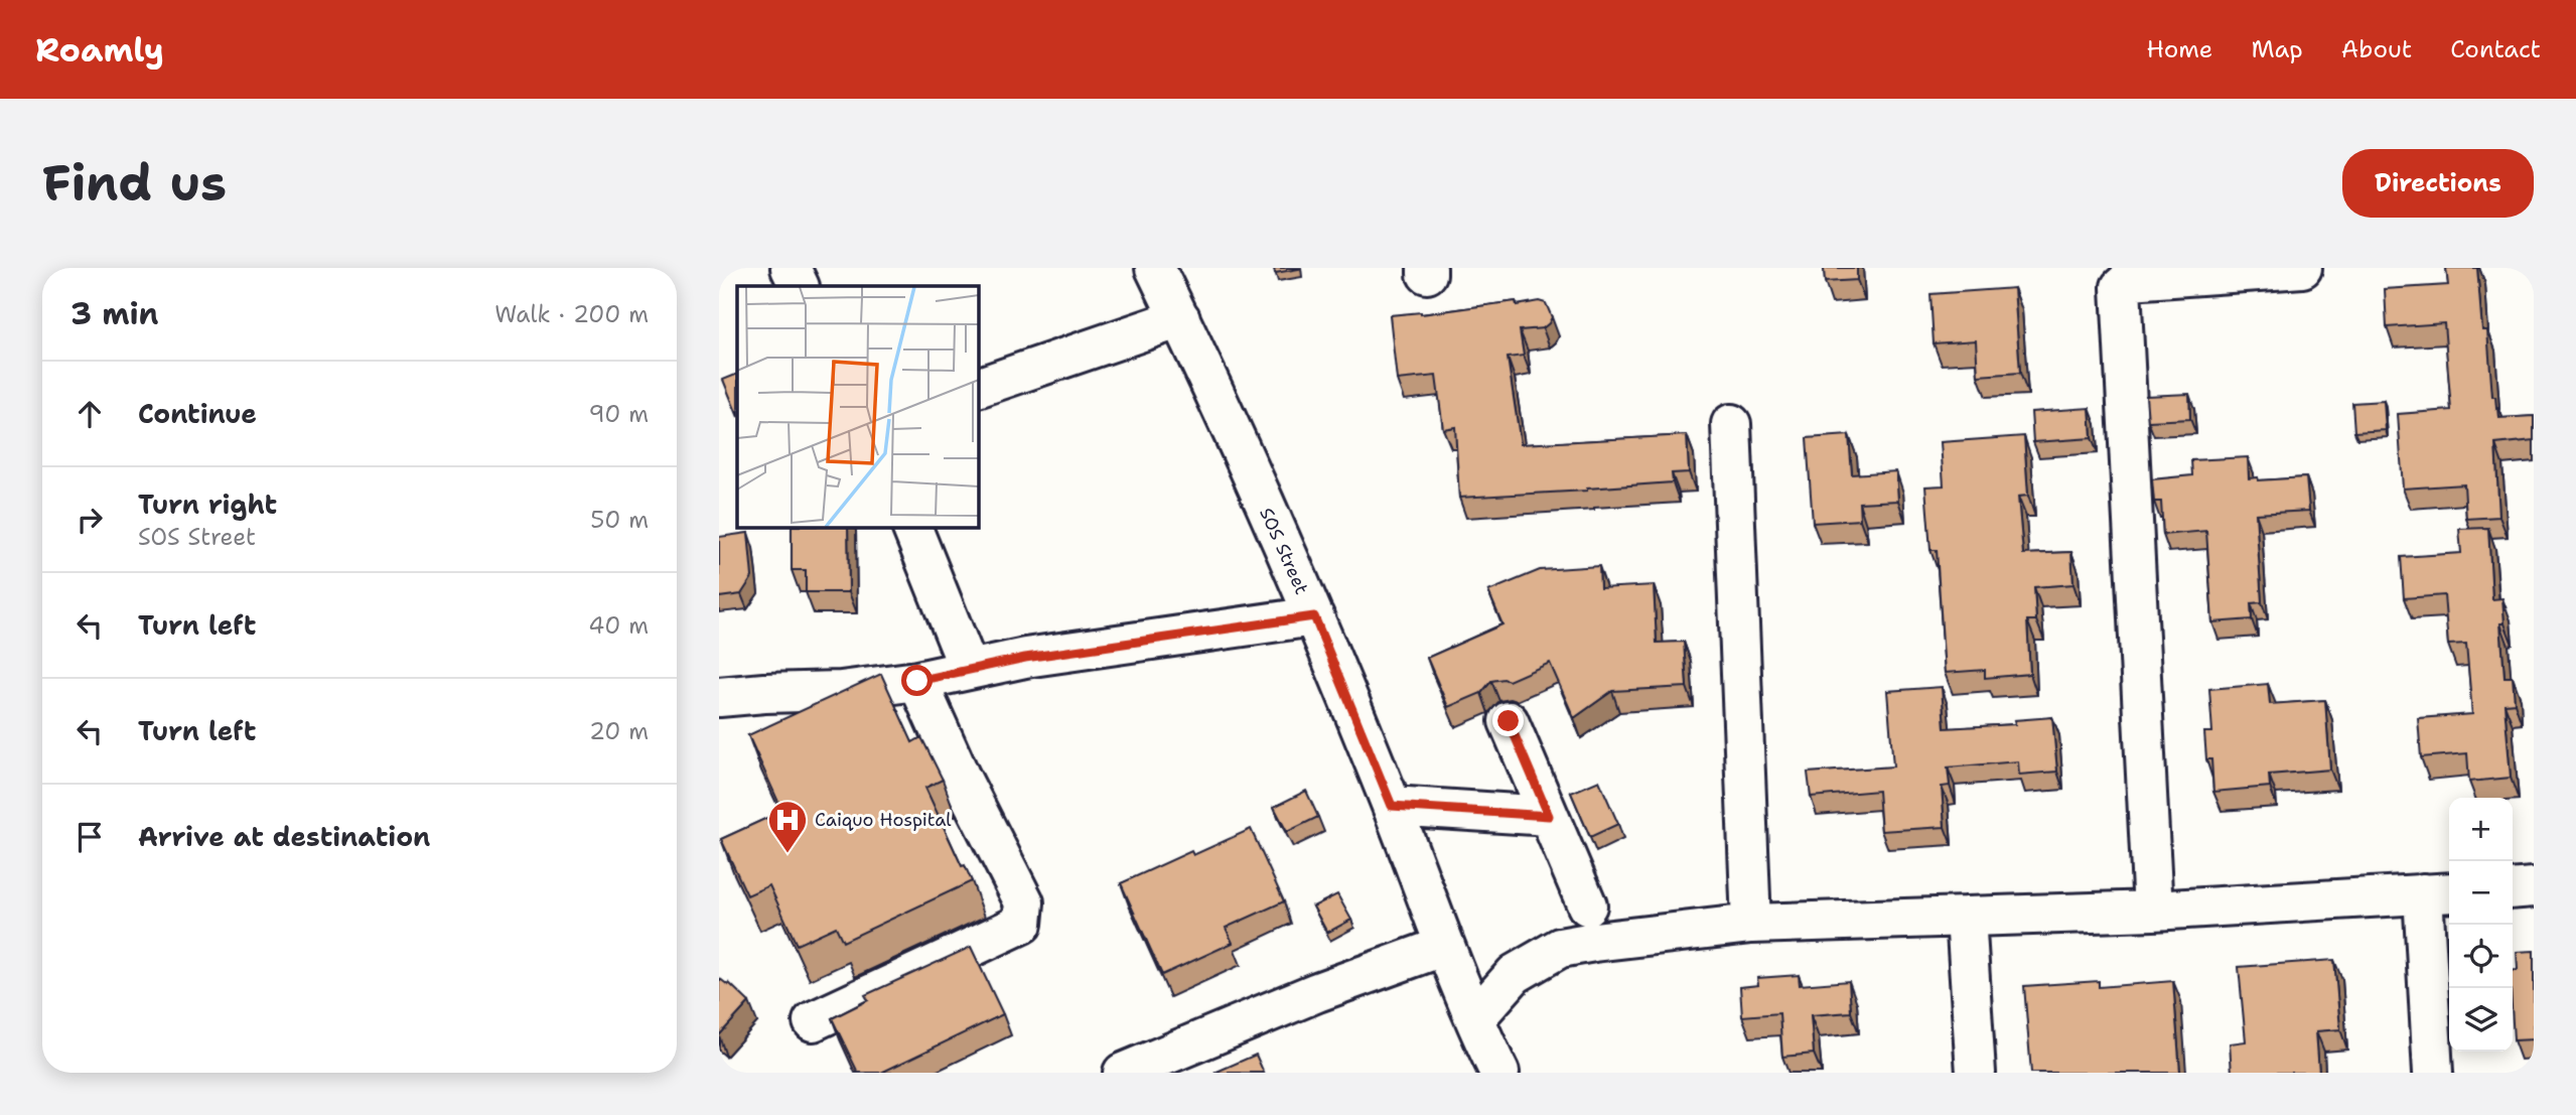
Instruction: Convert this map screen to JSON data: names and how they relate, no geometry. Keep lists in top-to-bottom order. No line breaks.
{"streets":{"street":["SOS Street"]},"places":{"hospital":["Caiquo Hospital"]},"page":{"header":"Roamly","nav":["Home","Map","About","Contact"],"buttons":"Directions","title":"Find us","heading":["3 min","Walk · 200 m"],"list":[["Continue","90 m"],["Turn right","SOS Street","50 m"],["Turn left","40 m"],["Turn left","20 m"],"Arrive at destination"],"map_buttons":["+","−"]}}
